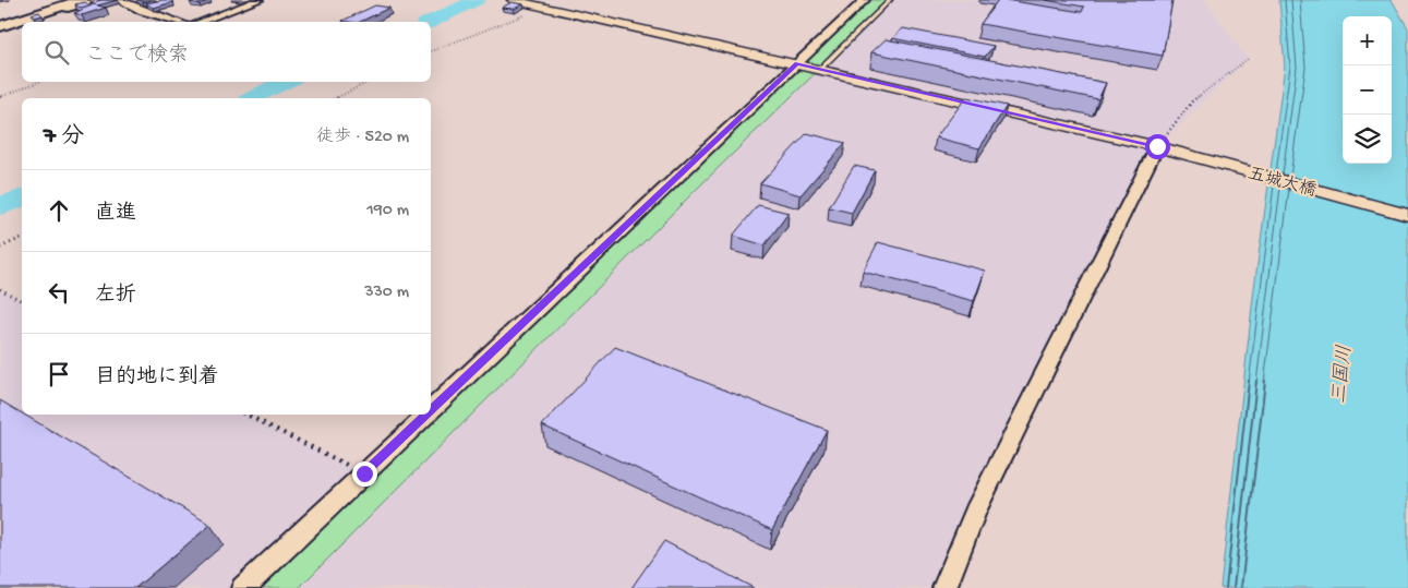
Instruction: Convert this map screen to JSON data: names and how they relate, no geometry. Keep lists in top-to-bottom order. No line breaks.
{"streets":{"street":["五城大橋"]},"water":["三国川"],"page":{"map_buttons":["+","−"],"search":"ここで検索","heading":["7 分","徒歩 · 520 m"],"list":[["直進","190 m"],["左折","330 m"],"目的地に到着"]}}
